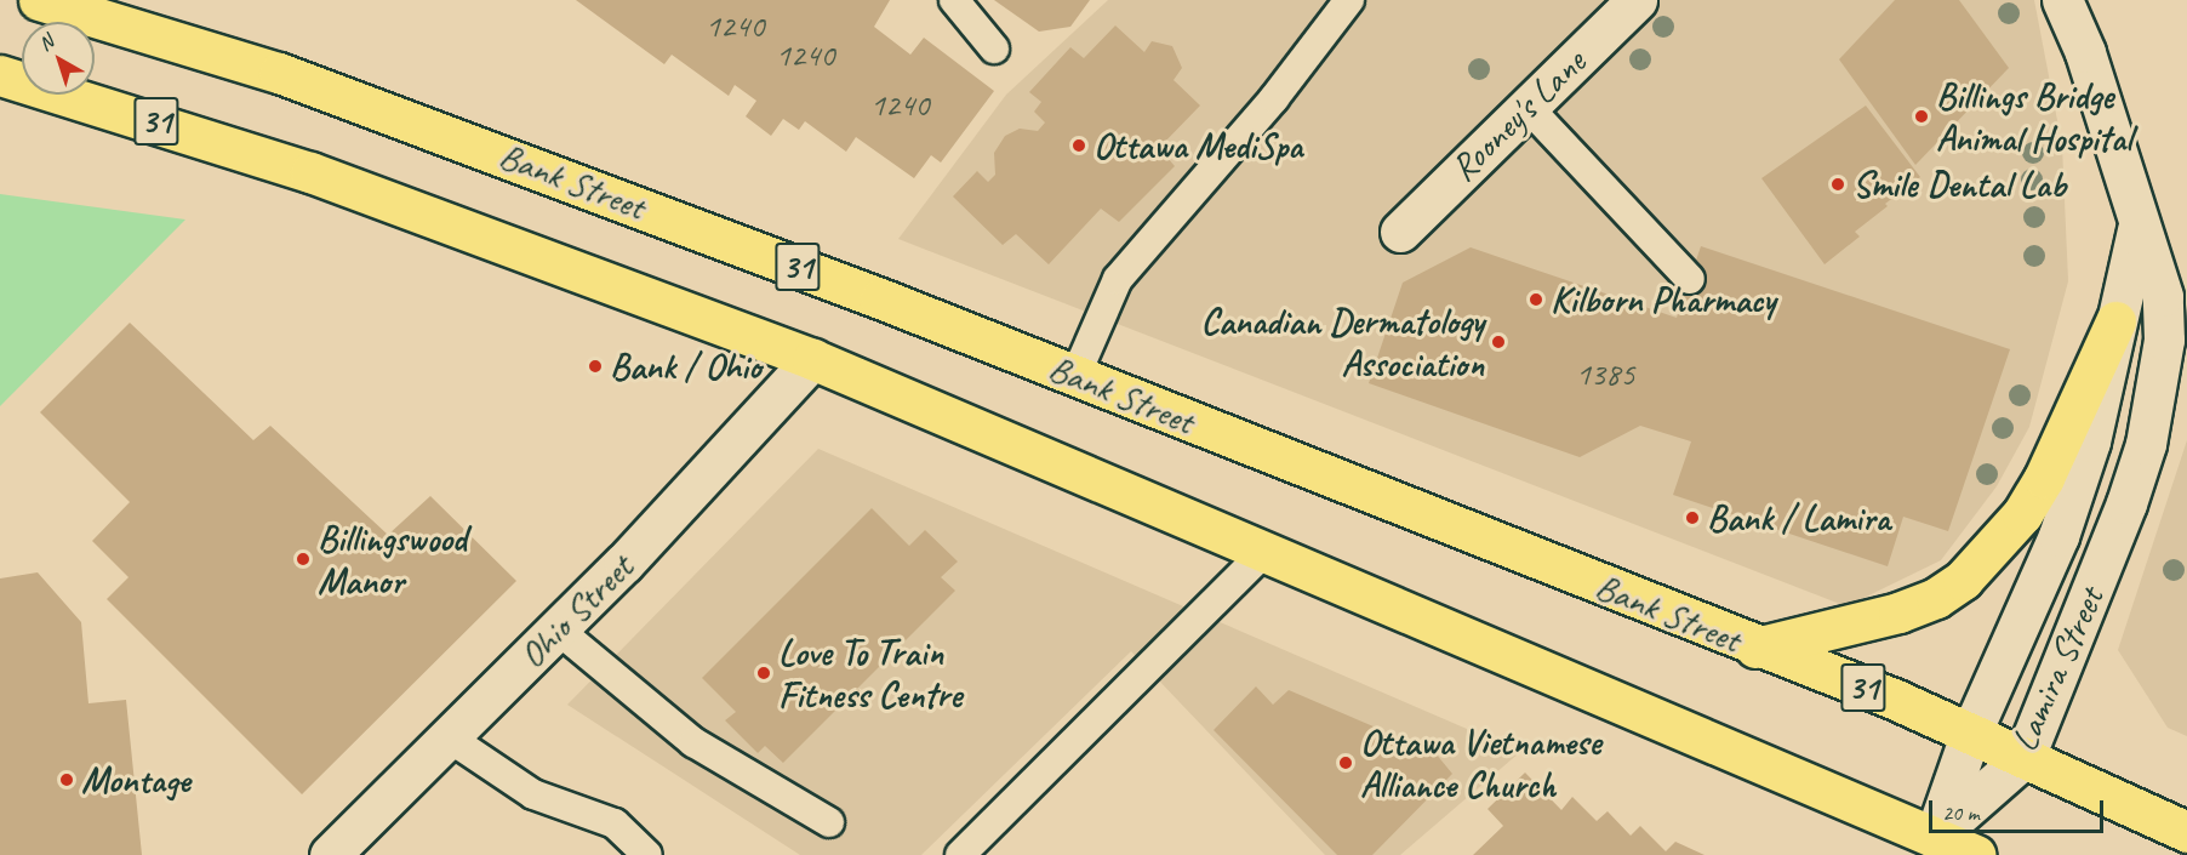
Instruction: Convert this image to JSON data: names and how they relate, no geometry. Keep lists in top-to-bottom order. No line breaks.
{"streets":{"main road":["31","Bank Street"],"street":["Rooney's Lane","Ohio Street","Lamira Street"]},"crossings":[["31","Ohio Street"],["31","Lamira Street"],["Bank Street","Lamira Street"]],"places":["Billings Bridge Animal Hospital","Ottawa MediSpa","Smile Dental Lab","Kilborn Pharmacy","Canadian Dermatology Association","Bank / Ohio","Bank / Lamira","Billingswood Manor","Love To Train Fitness Centre","Ottawa Vietnamese Alliance Church","Montage"],"house_numbers":["1240","1240","1240","1385"],"scale_bar":"20 m","north":"top left"}
